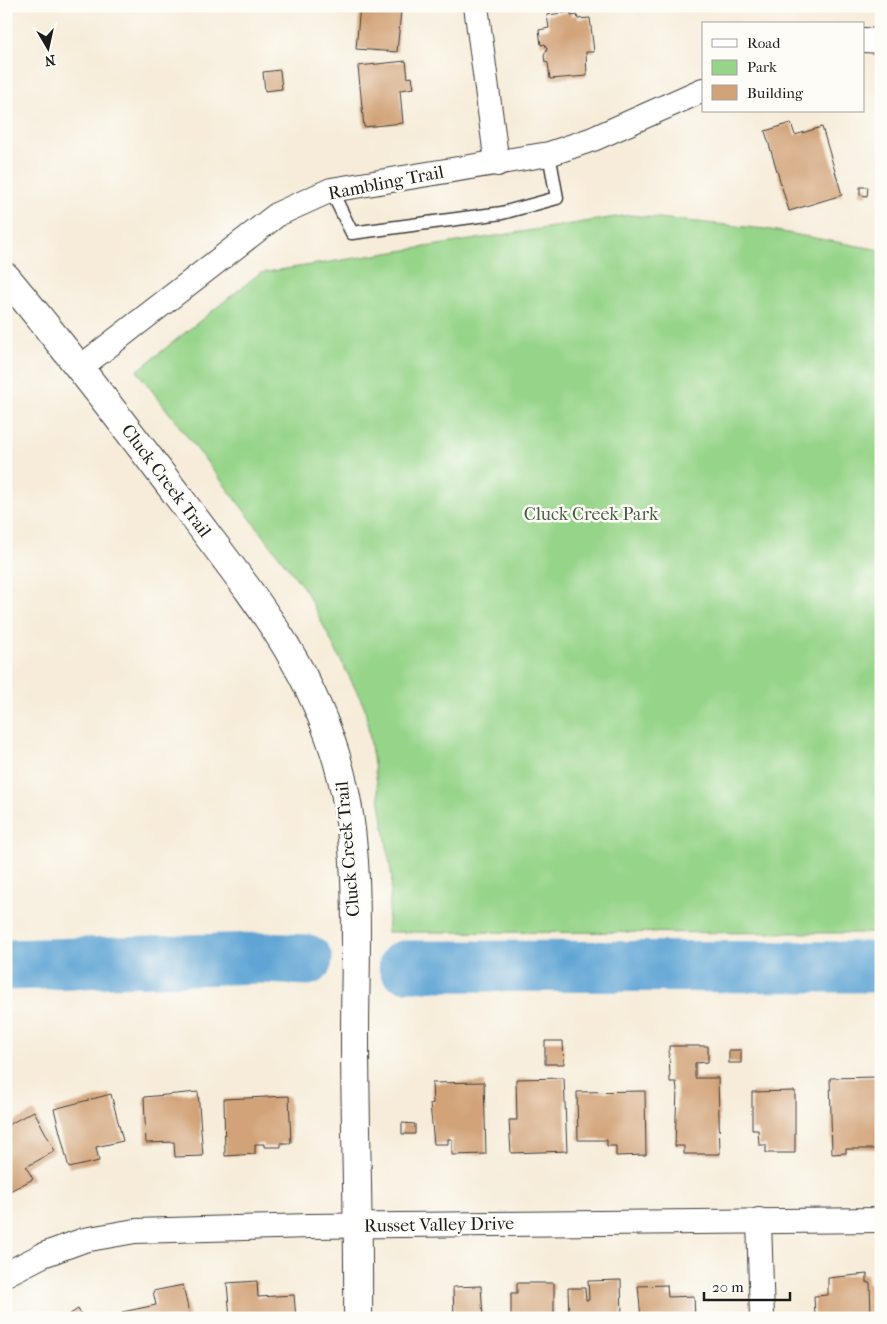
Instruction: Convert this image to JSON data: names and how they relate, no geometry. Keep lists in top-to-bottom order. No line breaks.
{"streets":{"street":["Rambling Trail","Cluck Creek Trail","Russet Valley Drive"]},"crossings":[["Rambling Trail","Cluck Creek Trail"],["Cluck Creek Trail","Russet Valley Drive"]],"parks":["Cluck Creek Park"],"legend":["Road","Park","Building"],"scale_bar":"20 m","north":"bottom"}
